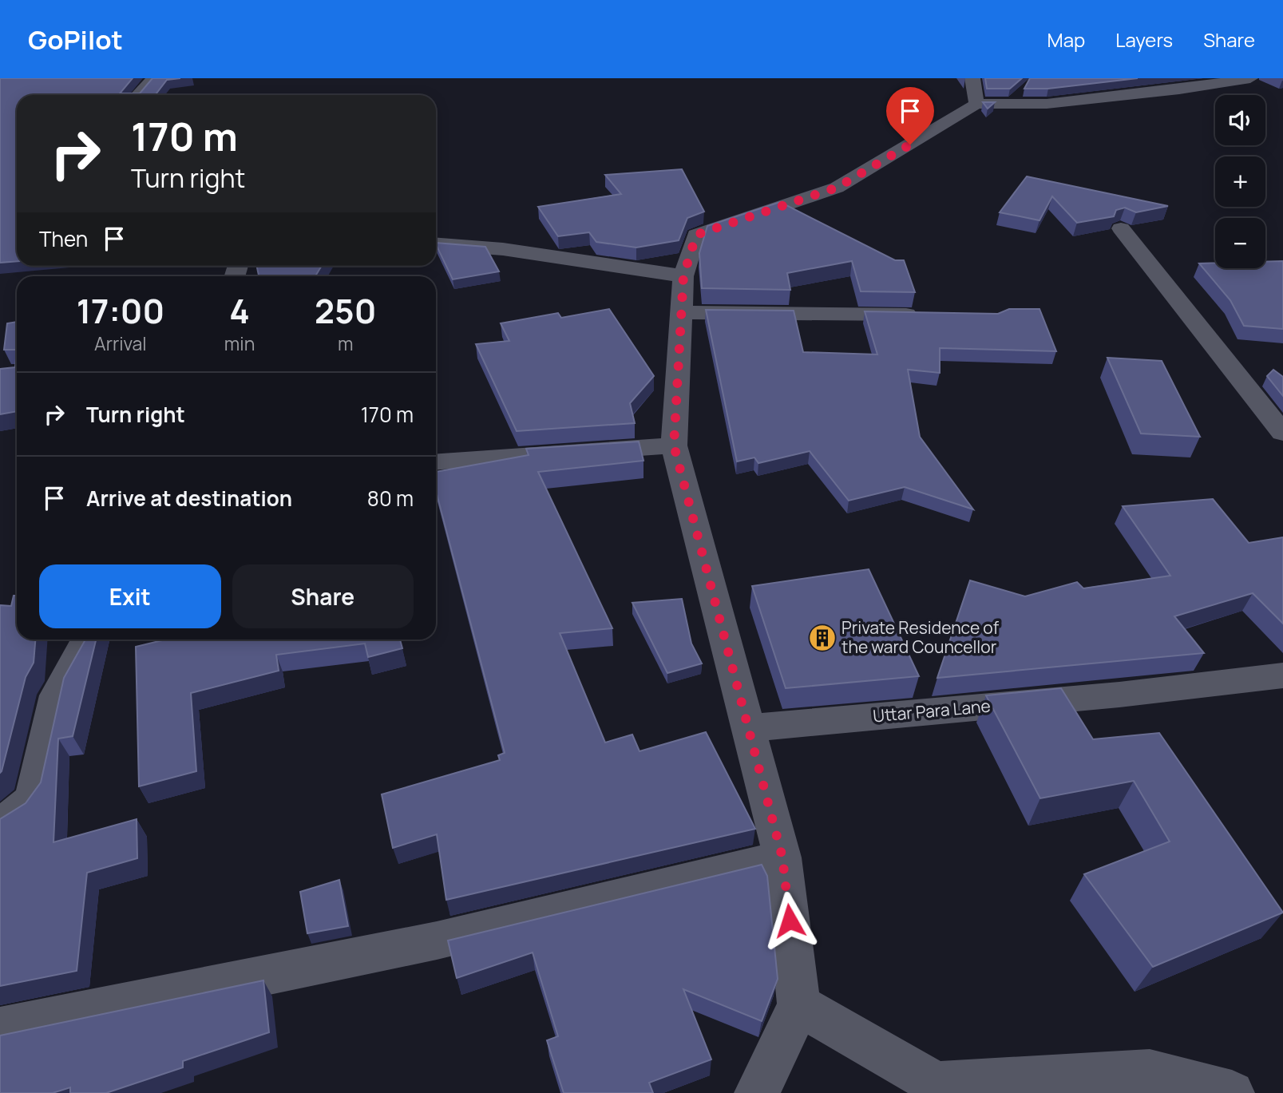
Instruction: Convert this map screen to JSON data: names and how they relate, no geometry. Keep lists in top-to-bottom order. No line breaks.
{"streets":{"street":["Uttar Para Lane"]},"places":{"building":["Private Residence of the ward Councellor"]},"page":{"header":"GoPilot","nav":["Map","Layers","Share"],"map_buttons":["+","−"],"turn":["170 m","Turn right"],"then":"Then","eta":["17:00","Arrival","4","min","250","m"],"list":[{"name":"Turn right","value":"170 m"},{"name":"Arrive at destination","value":"80 m"}],"buttons":["Exit","Share"]}}
